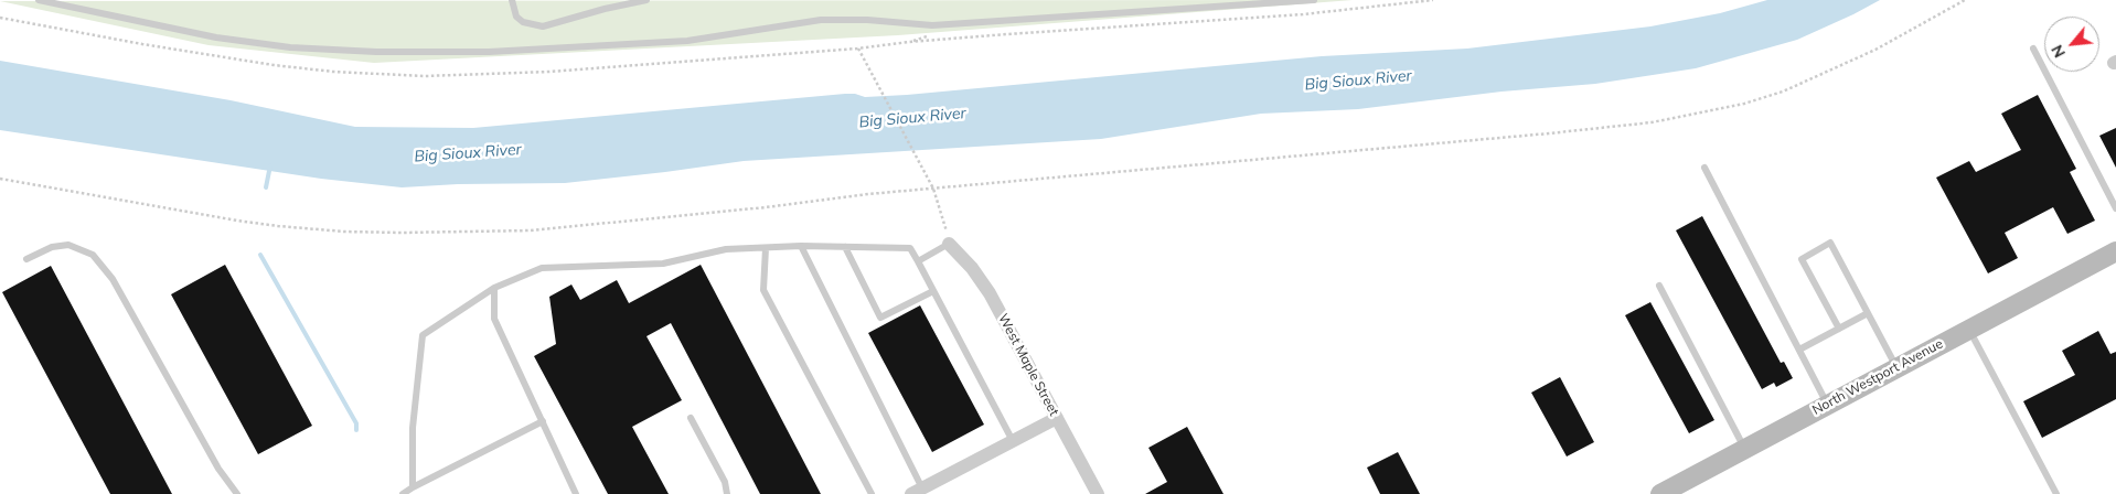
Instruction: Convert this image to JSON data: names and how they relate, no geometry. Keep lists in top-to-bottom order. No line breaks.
{"streets":{"main road":["North Westport Avenue"],"street":["West Maple Street"]},"water":["Big Sioux River"],"north":"bottom left"}
